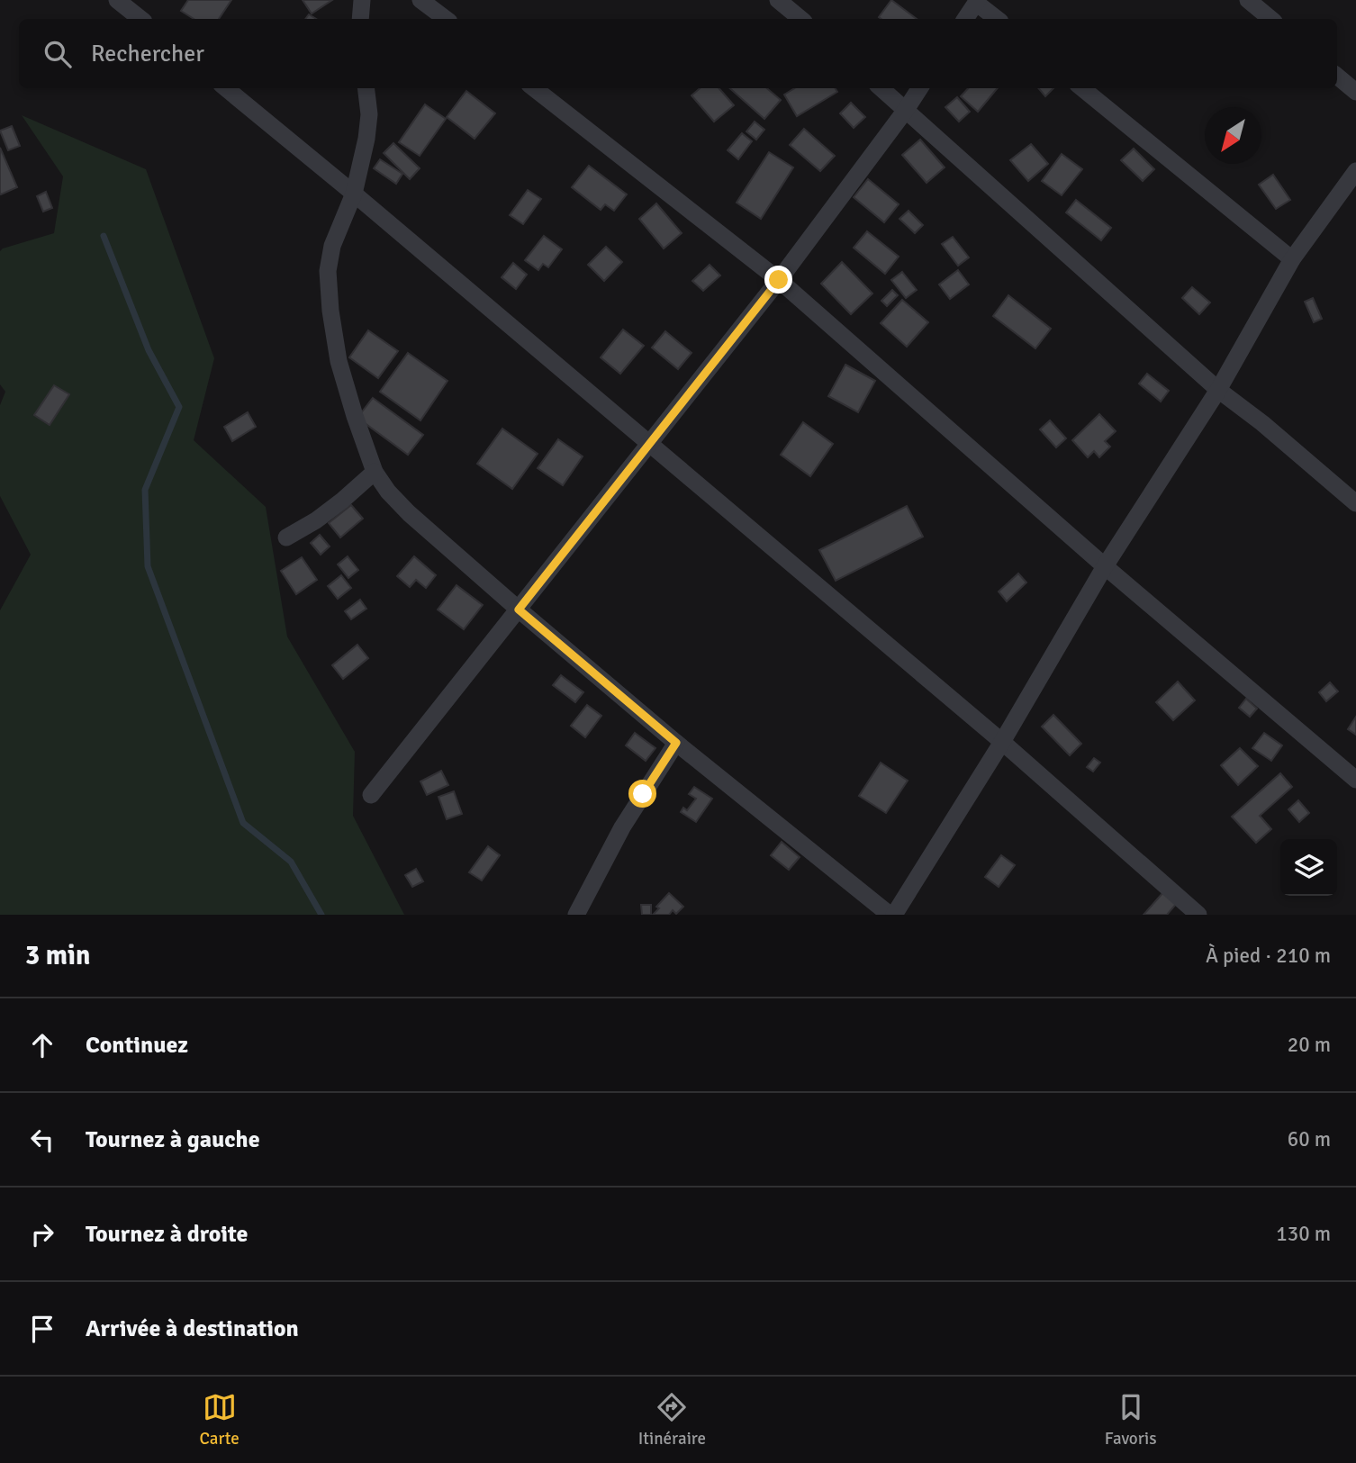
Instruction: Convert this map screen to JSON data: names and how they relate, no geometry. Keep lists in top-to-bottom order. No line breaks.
{"north":"bottom left","page":{"search":"Rechercher","heading":["3 min","À pied · 210 m"],"list":[["Continuez","20 m"],["Tournez à gauche","60 m"],["Tournez à droite","130 m"],"Arrivée à destination"],"nav":["Carte","Itinéraire","Favoris"]}}
